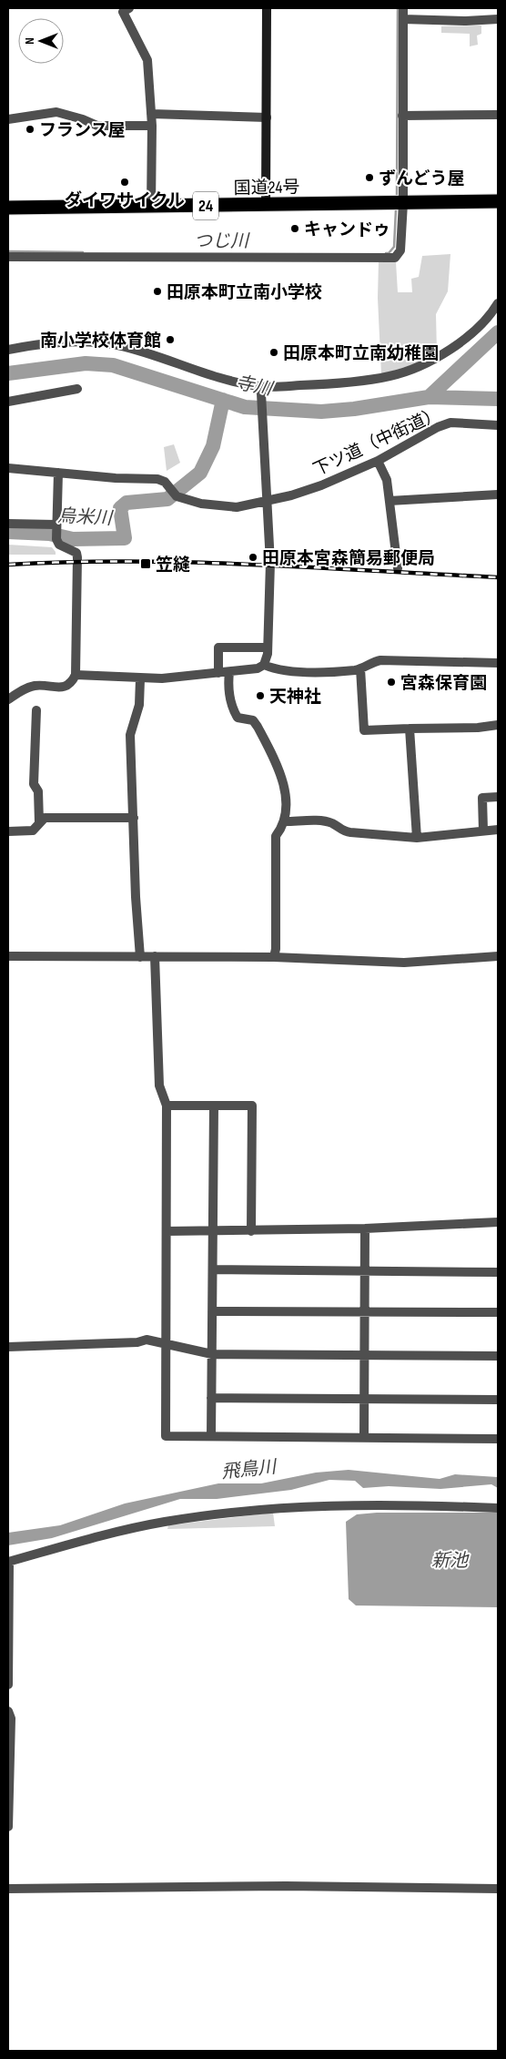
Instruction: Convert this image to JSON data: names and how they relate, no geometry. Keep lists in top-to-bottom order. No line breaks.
{"streets":{"highway":["国道24号","24"],"street":["下ツ道（中街道）"]},"water":["つじ川","寺川","烏米川","飛鳥川","新池"],"places":{"other":["フランス屋","ずんどう屋","ダイワサイクル","キャンドゥ","田原本町立南小学校","南小学校体育館","田原本町立南幼稚園","田原本宮森簡易郵便局","宮森保育園","天神社"],"transit":["笠縫"]},"north":"left"}
